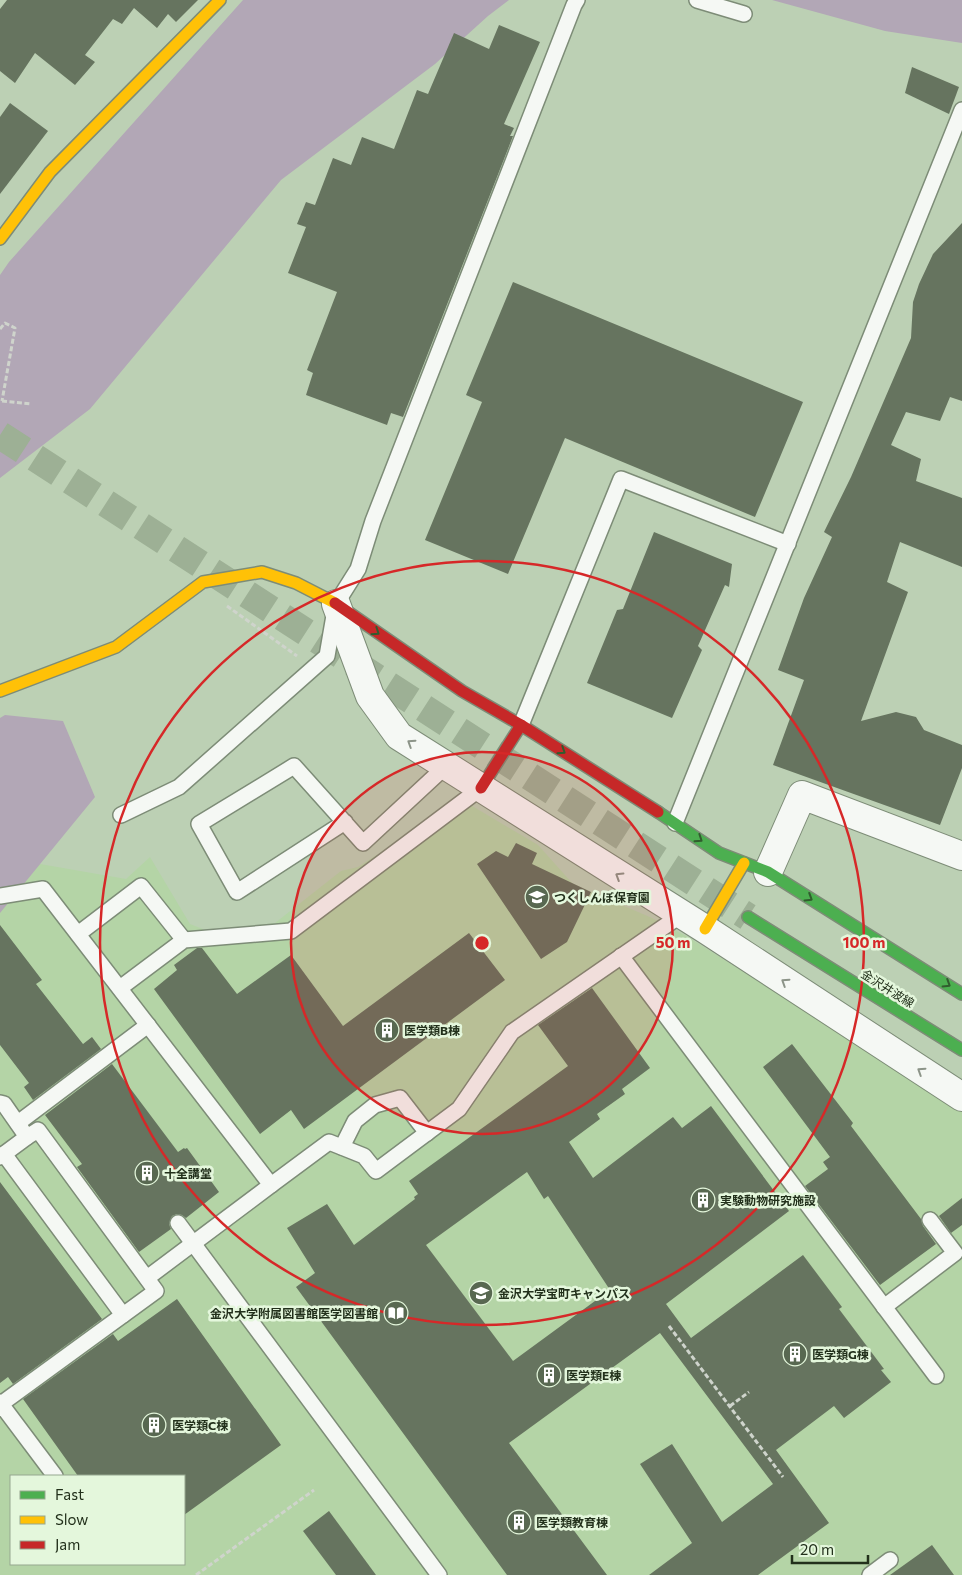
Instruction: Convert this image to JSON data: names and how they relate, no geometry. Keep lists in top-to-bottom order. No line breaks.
{"streets":{"street":["金沢井波線"]},"places":{"school or university":["つくしんぼ保育園","金沢大学宝町キャンパス"],"building":["医学類B棟","十全講堂","実験動物研究施設","医学類G棟","医学類E棟","医学類C棟","医学類教育棟"],"library":["金沢大学附属図書館医学図書館"]},"legend":["Fast","Slow","Jam"],"scale_bar":"20 m","rings":["50 m","100 m"]}
